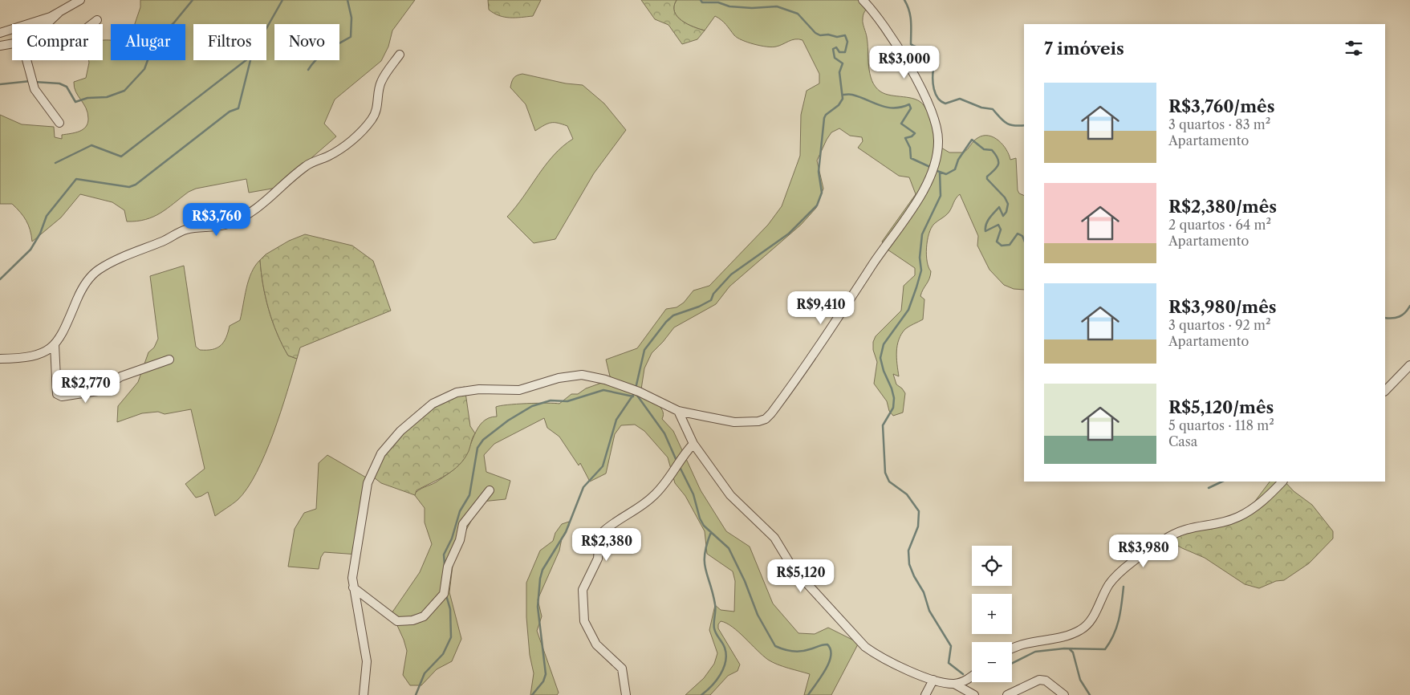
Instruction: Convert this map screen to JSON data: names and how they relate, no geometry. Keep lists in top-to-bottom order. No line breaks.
{"page":{"chip":["Comprar","Alugar","Filtros","Novo"],"heading":"7 imóveis","price":["R$3,000","R$3,760","R$9,410","R$2,770","R$2,380","R$3,980","R$5,120"],"list":[{"name":"R$3,760/mês","note":"3 quartos · 83 m² · Apartamento"},{"name":"R$2,380/mês","note":"2 quartos · 64 m² · Apartamento"},{"name":"R$3,980/mês","note":"3 quartos · 92 m² · Apartamento"},{"name":"R$5,120/mês","note":"5 quartos · 118 m² · Casa"}],"map_buttons":["+","−"]}}
